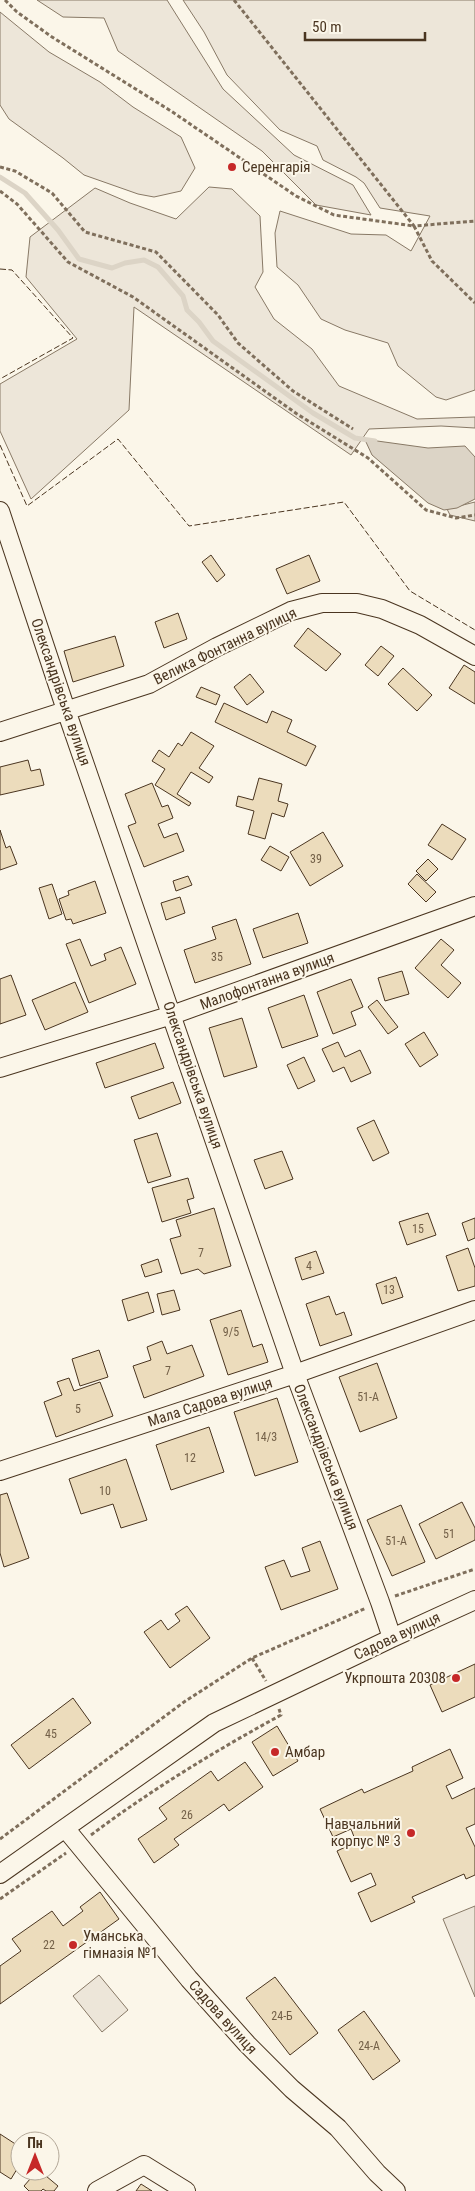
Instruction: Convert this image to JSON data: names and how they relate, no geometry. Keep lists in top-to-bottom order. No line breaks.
{"streets":{"street":["Велика Фонтанна вулиця","Олександрівська вулиця","Малофонтанна вулиця","Мала Садова вулиця","Садова вулиця"]},"crossings":[["Велика Фонтанна вулиця","Олександрівська вулиця"],["Олександрівська вулиця","Малофонтанна вулиця"],["Олександрівська вулиця","Мала Садова вулиця"],["Олександрівська вулиця","Садова вулиця"]],"places":["Серенгарія","Укрпошта 20308","Амбар","Навчальний корпус № 3","Уманська гімназія №1"],"house_numbers":["39","35","15","7","4","13","9/5","7","51-А","5","14/3","12","10","51","51-А","45","26","22","24-Б","24-А"],"scale_bar":"50 m","north":"top"}
